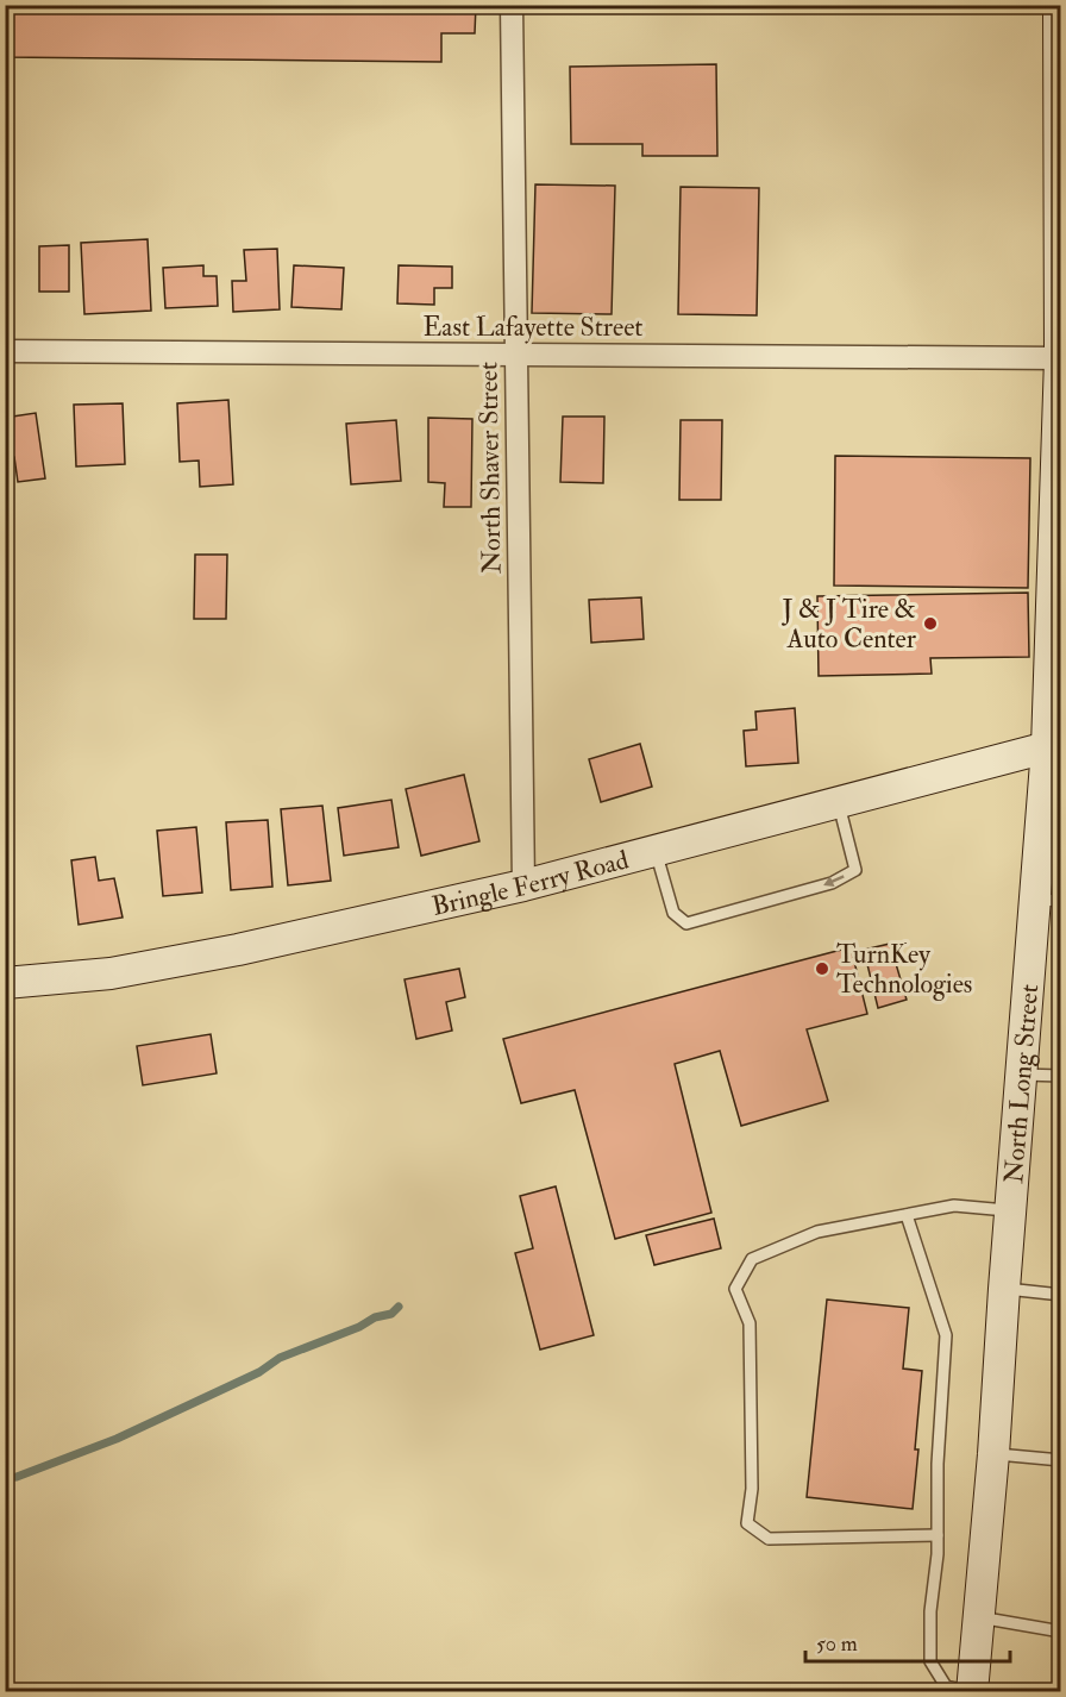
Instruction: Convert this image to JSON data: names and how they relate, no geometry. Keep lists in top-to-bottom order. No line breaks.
{"streets":{"street":["East Lafayette Street","North Shaver Street","Bringle Ferry Road","North Long Street"]},"crossings":[["East Lafayette Street","North Shaver Street"],["East Lafayette Street","North Long Street"],["North Shaver Street","Bringle Ferry Road"],["Bringle Ferry Road","North Long Street"]],"places":["J & J Tire & Auto Center","TurnKey Technologies"],"scale_bar":"50 m"}
